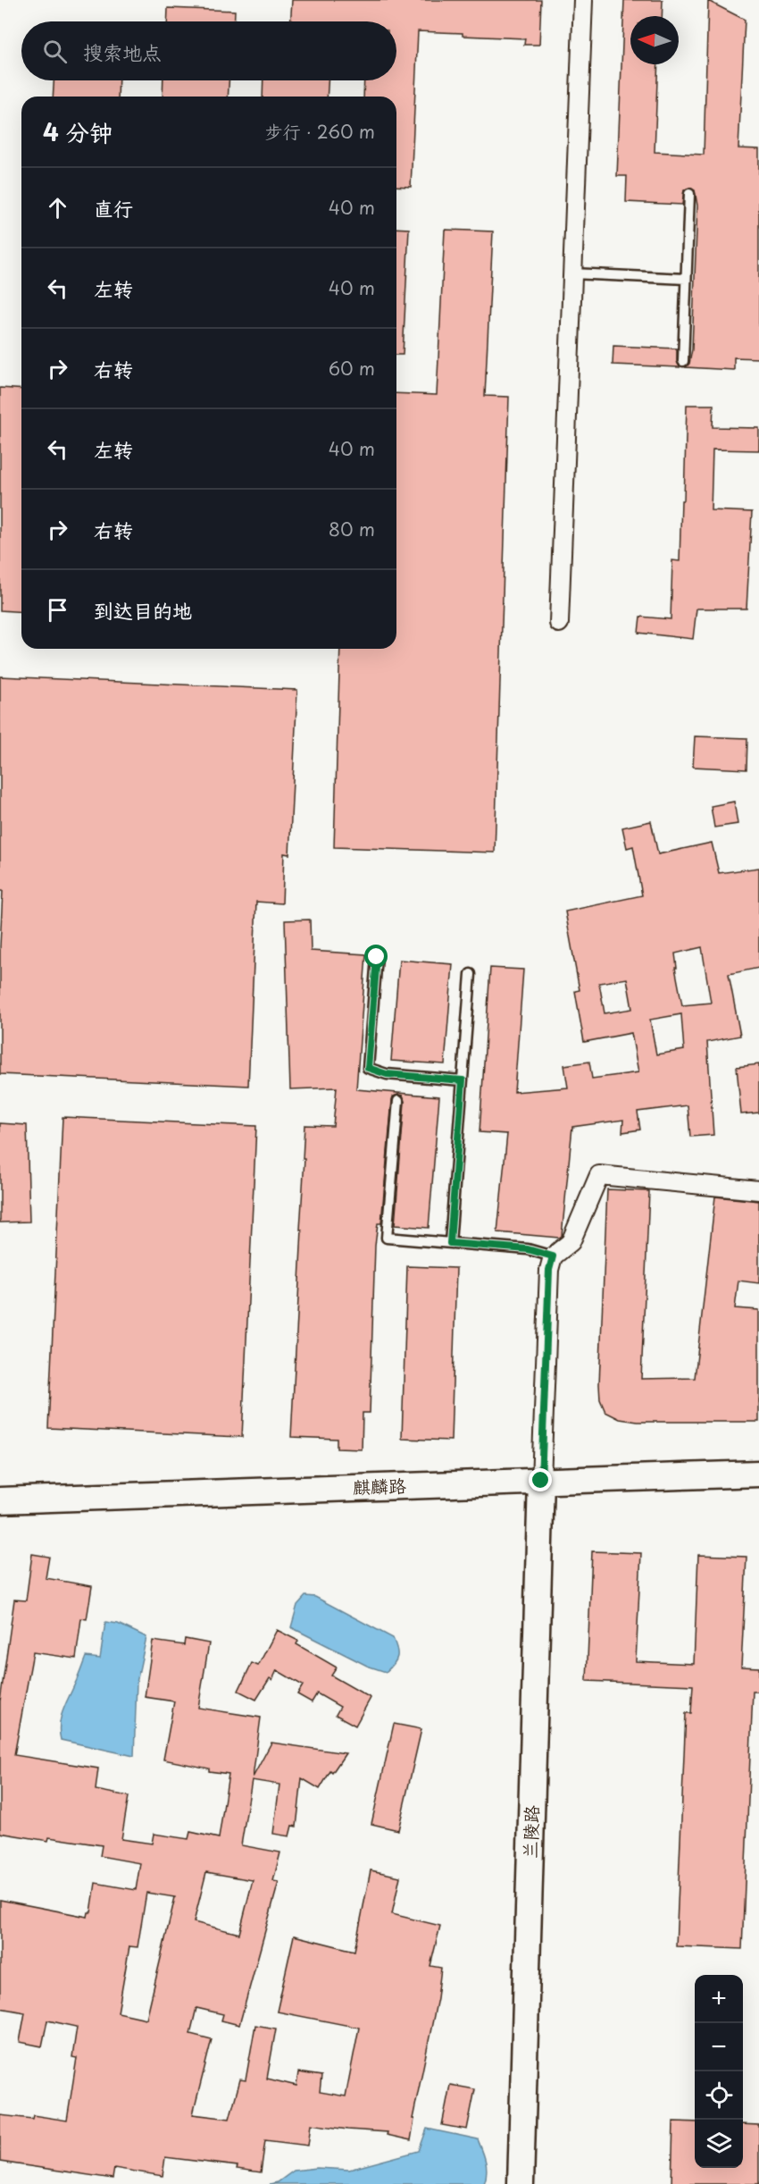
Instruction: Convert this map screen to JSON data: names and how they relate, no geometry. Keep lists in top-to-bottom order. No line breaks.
{"streets":{"street":["麒麟路","兰陵路"]},"crossings":[["麒麟路","兰陵路"]],"north":"left","page":{"search":"搜索地点","heading":["4 分钟","步行 · 260 m"],"list":[["直行","40 m"],["左转","40 m"],["右转","60 m"],["左转","40 m"],["右转","80 m"],"到达目的地"],"map_buttons":["+","−"]}}
